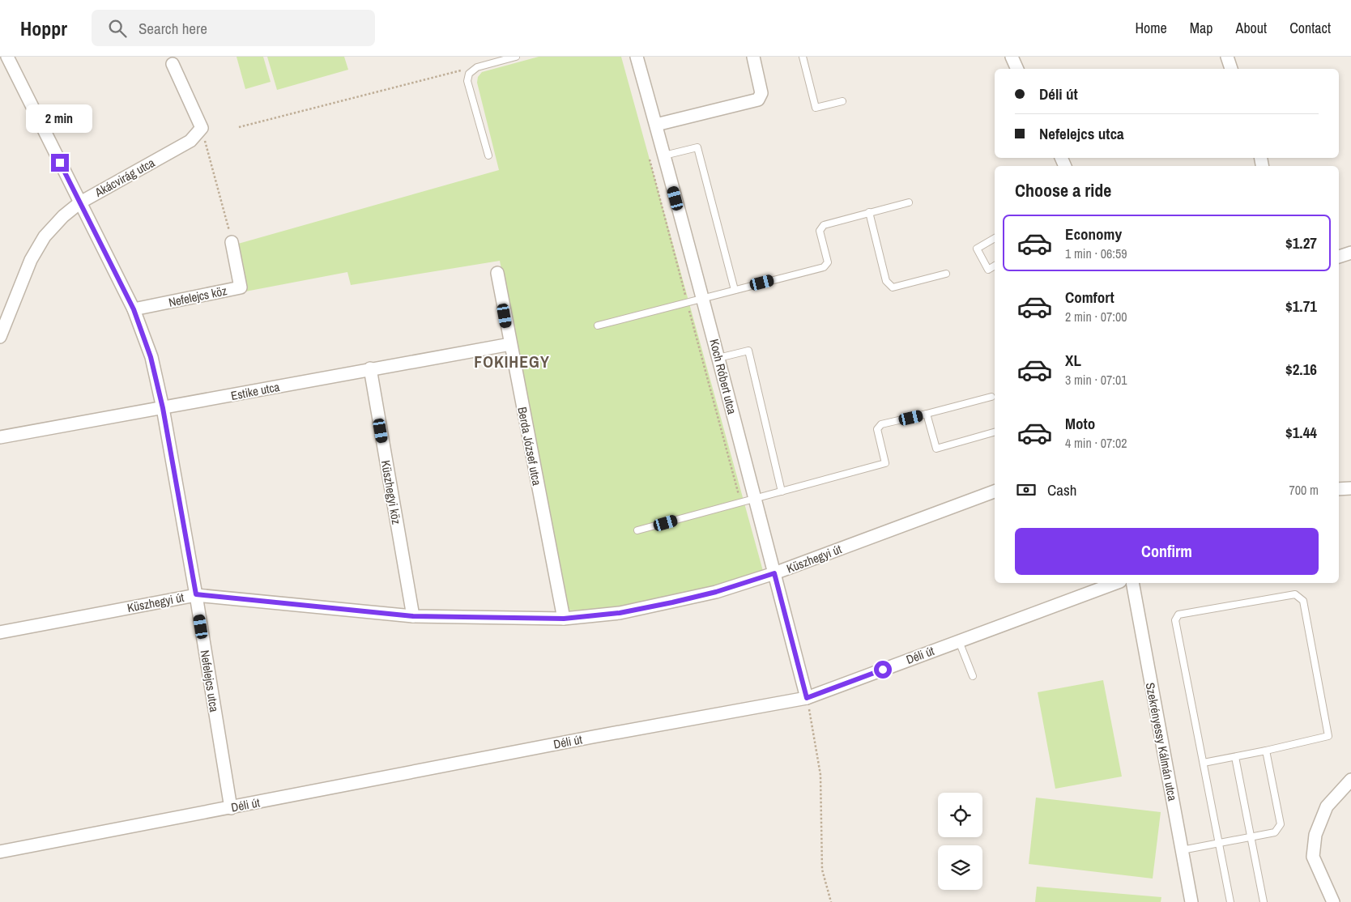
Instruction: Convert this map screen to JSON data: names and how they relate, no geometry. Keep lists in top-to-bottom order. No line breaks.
{"streets":{"street":["Akácvirág utca","Nefelejcs köz","Koch Róbert utca","Estike utca","Berda József utca","Küszhegyi köz","Küszhegyi út","Déli út","Nefelejcs utca","Szekrényessy Kálmán utca"]},"crossings":[["Akácvirág utca","Nefelejcs utca"],["Nefelejcs köz","Nefelejcs utca"],["Koch Róbert utca","Küszhegyi út"],["Koch Róbert utca","Déli út"],["Estike utca","Berda József utca"],["Estike utca","Küszhegyi köz"],["Estike utca","Nefelejcs utca"],["Berda József utca","Küszhegyi út"],["Küszhegyi köz","Küszhegyi út"],["Küszhegyi út","Nefelejcs utca"],["Déli út","Nefelejcs utca"]],"districts":["FOKIHEGY"],"page":{"header":"Hoppr","search":"Search here","nav":["Home","Map","About","Contact"],"banner":["Déli út","Nefelejcs utca"],"bubble":"2 min","heading":"Choose a ride","list":[{"name":"Economy","note":"1 min · 06:59","value":"$1.27"},{"name":"Comfort","note":"2 min · 07:00","value":"$1.71"},{"name":"XL","note":"3 min · 07:01","value":"$2.16"},{"name":"Moto","note":"4 min · 07:02","value":"$1.44"}],"pay":["Cash","700 m"],"buttons":"Confirm"}}
